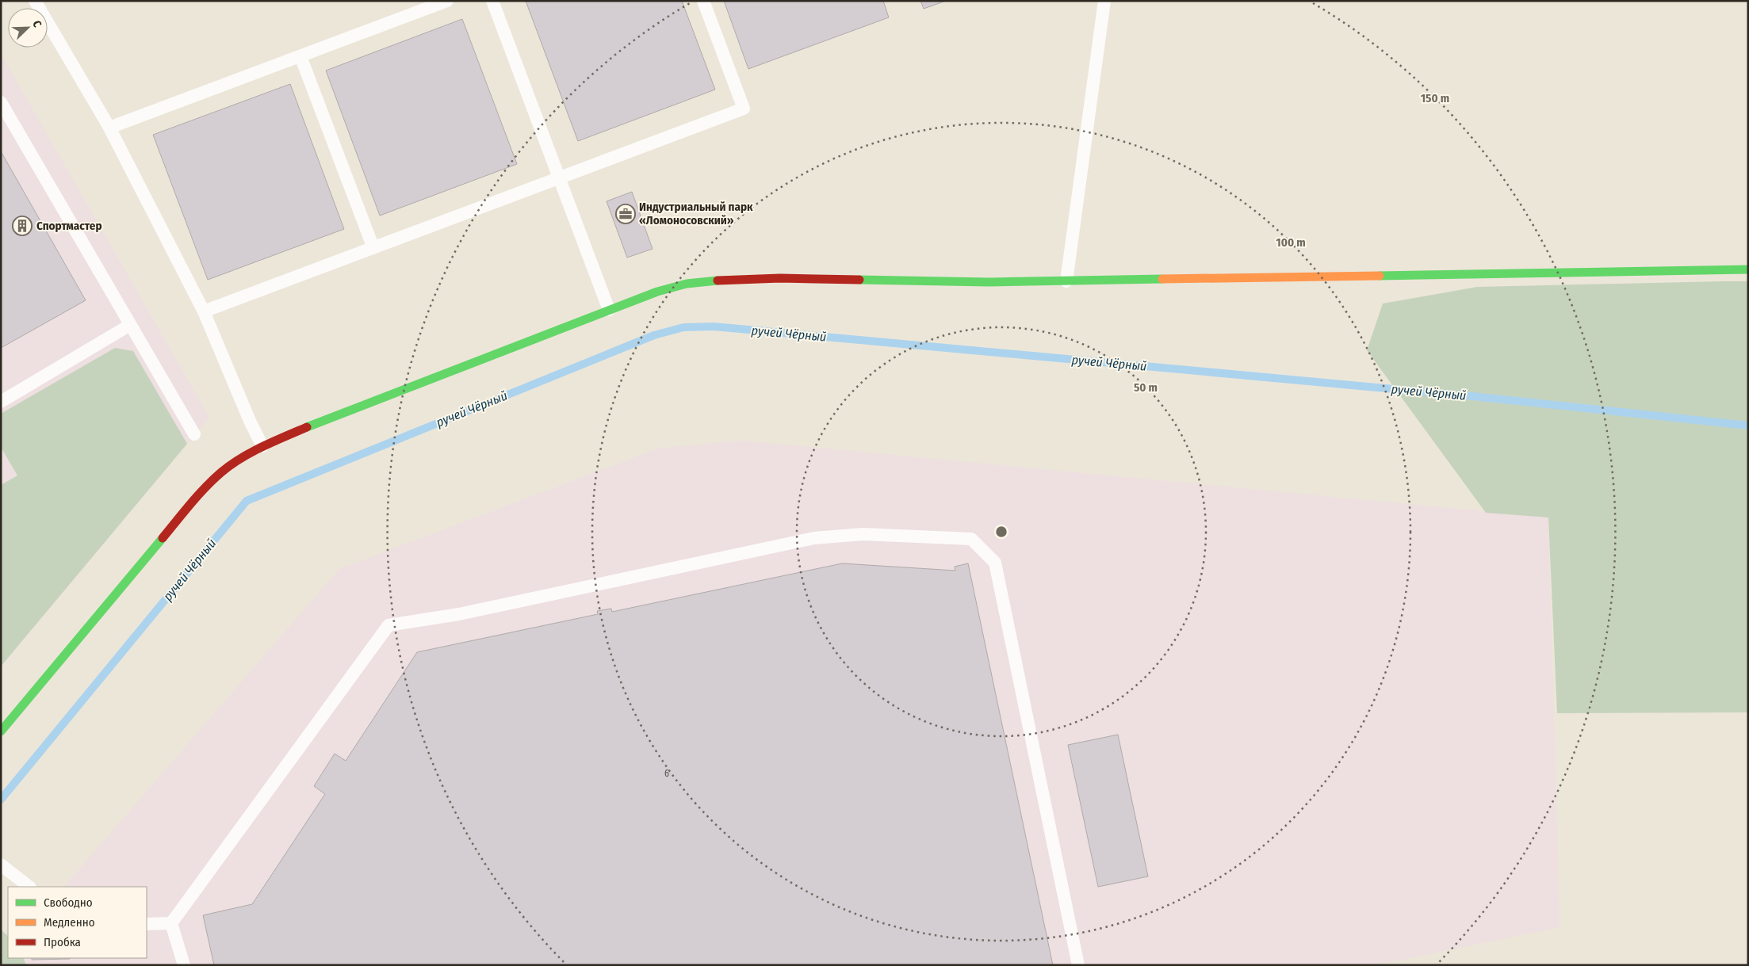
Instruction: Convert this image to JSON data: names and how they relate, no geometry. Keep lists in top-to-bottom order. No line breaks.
{"water":["ручей Чёрный"],"places":{"office":["Индустриальный парк «Ломоносовский»"],"building":["Спортмастер"]},"house_numbers":["6"],"legend":["Свободно","Медленно","Пробка"],"north":"top right","rings":["150 m","100 m","50 m"]}
